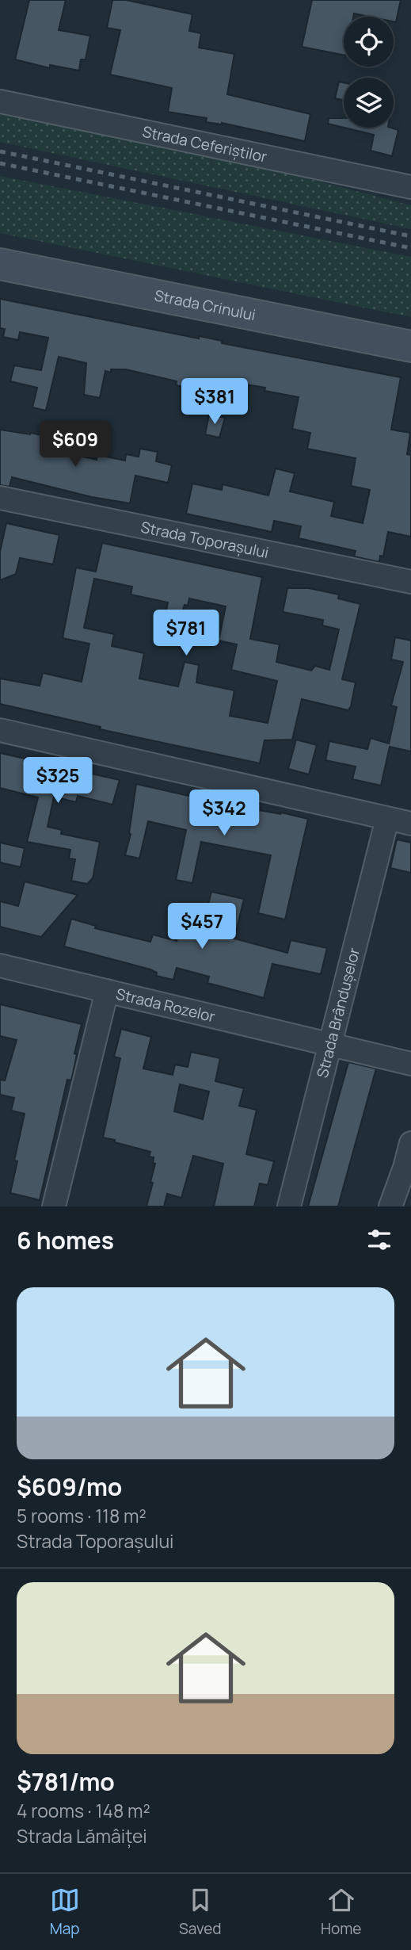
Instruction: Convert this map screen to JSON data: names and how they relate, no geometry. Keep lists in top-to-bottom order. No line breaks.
{"streets":{"street":["Strada Ceferiștilor","Strada Crinului","Strada Toporașului","Strada Rozelor","Strada Brândușelor"]},"crossings":[["Strada Rozelor","Strada Brândușelor"]],"page":{"price":["$381","$609","$781","$325","$342","$457"],"heading":"6 homes","list":[{"name":"$609/mo","note":"5 rooms · 118 m² · Strada Toporașului"},{"name":"$781/mo","note":"4 rooms · 148 m² · Strada Lămâiței"}],"tabs":["Map","Saved","Home"]}}
